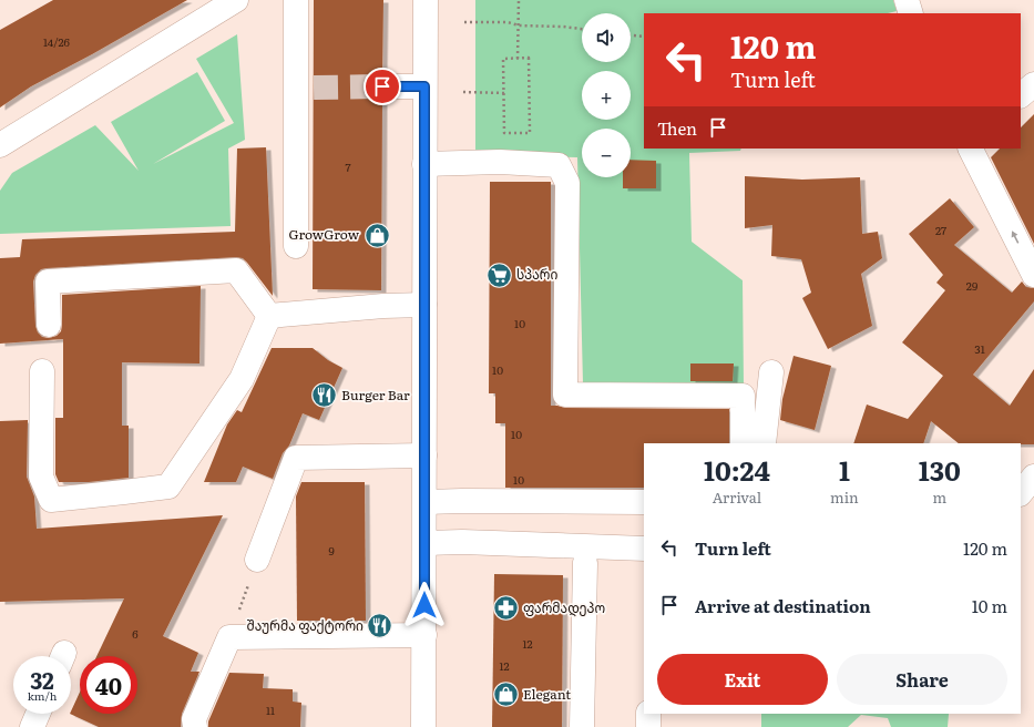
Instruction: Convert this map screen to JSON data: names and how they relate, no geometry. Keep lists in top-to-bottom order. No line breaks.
{"places":{"shop":["GrowGrow","Elegant"],"supermarket":["სპარი"],"restaurant":["Burger Bar","შაურმა ფაქტორი"],"pharmacy":["ფარმადეპო"]},"house_numbers":["14/26","7","27","29","10","31","10","10","10","9","6","12","12","11"],"page":{"map_buttons":["+","−"],"turn":["120 m","Turn left"],"then":"Then","eta":["10:24","Arrival","1","min","130","m"],"list":[{"name":"Turn left","value":"120 m"},{"name":"Arrive at destination","value":"10 m"}],"buttons":["Exit","Share"],"speed":"32 km/h","limit":"40"}}
